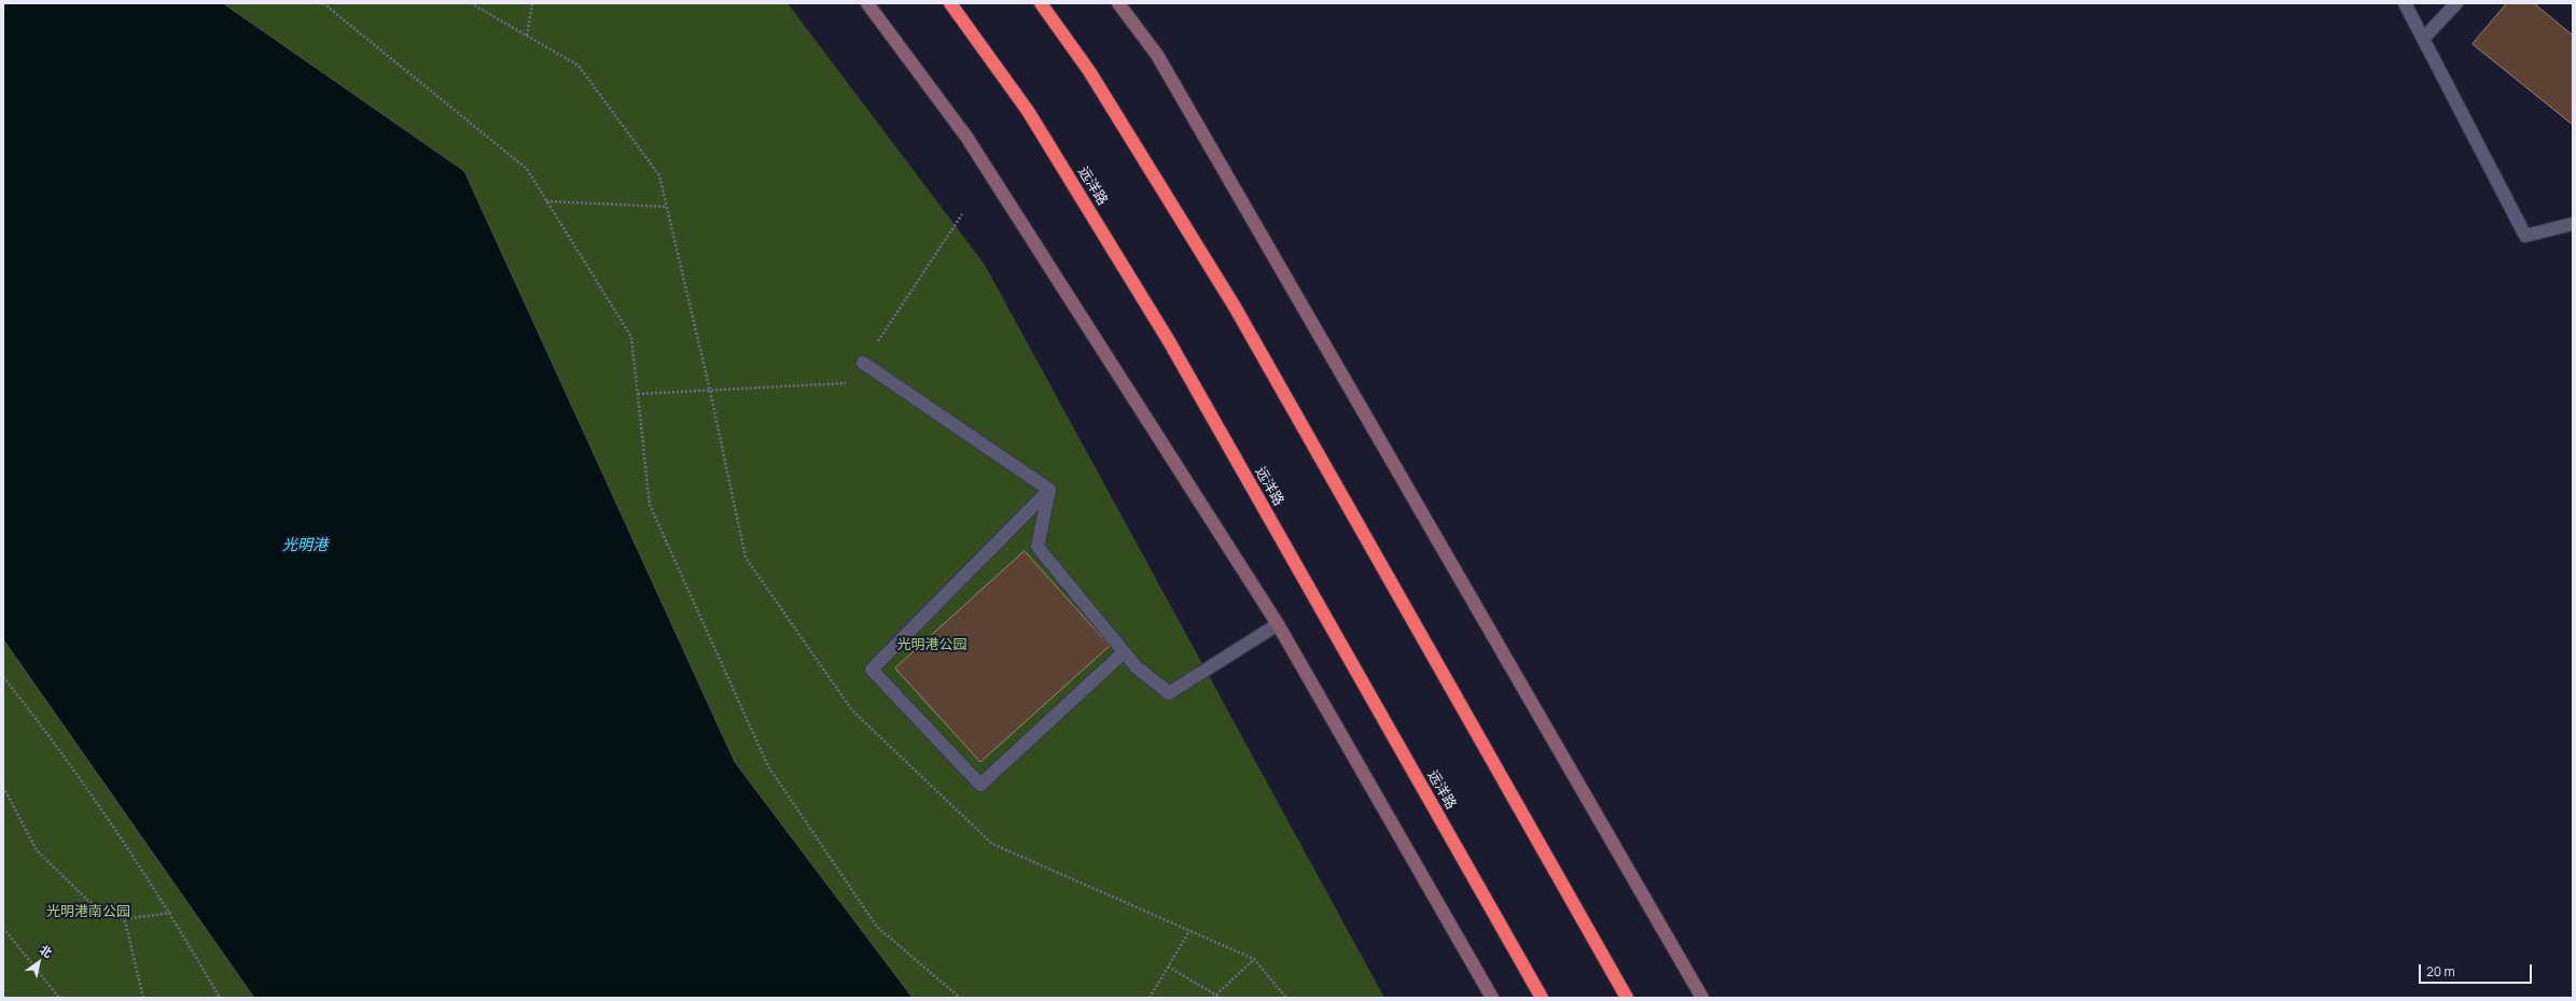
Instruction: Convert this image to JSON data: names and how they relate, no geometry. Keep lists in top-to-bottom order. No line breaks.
{"streets":{"highway":["远洋路"]},"water":["光明港"],"parks":["光明港公园","光明港南公园"],"scale_bar":"20 m","north":"top right"}
